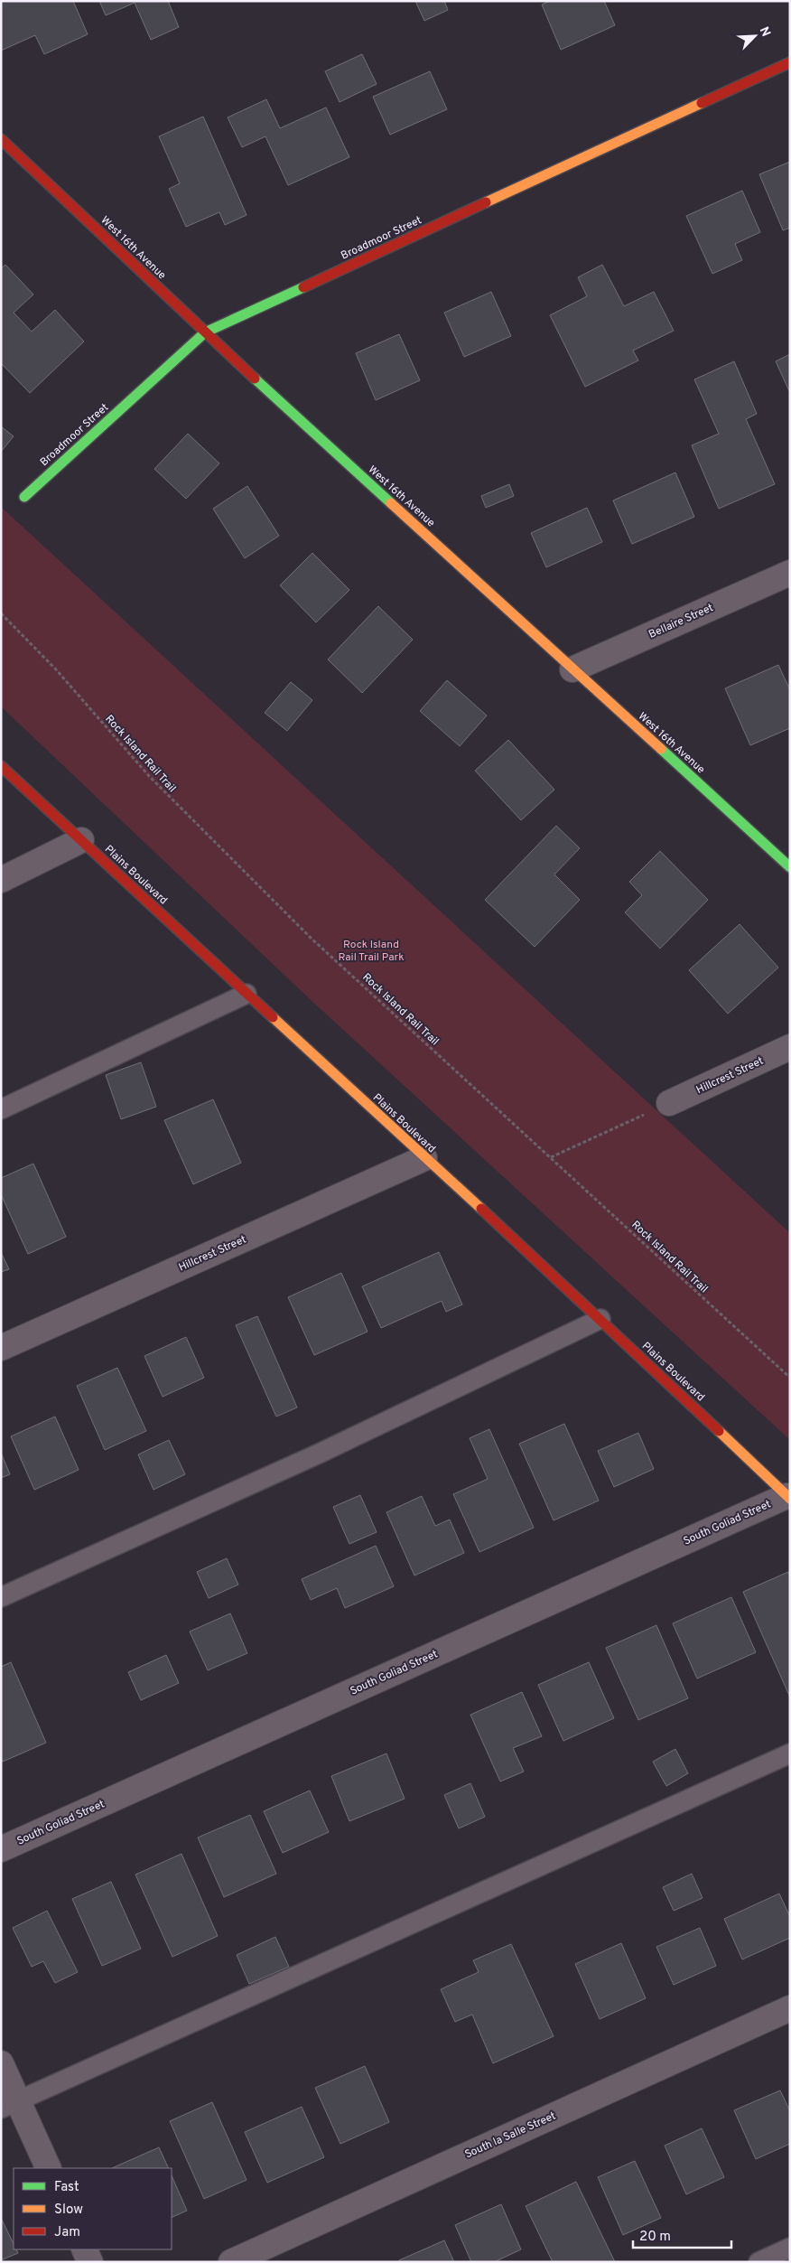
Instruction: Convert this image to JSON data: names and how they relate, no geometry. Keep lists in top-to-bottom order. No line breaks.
{"streets":{"street":["Broadmoor Street","West 16th Avenue","Bellaire Street","Plains Boulevard","Hillcrest Street","South Goliad Street","South la Salle Street"],"path":["Rock Island Rail Trail"]},"crossings":[["Broadmoor Street","West 16th Avenue"],["West 16th Avenue","Bellaire Street"],["Plains Boulevard","Hillcrest Street"],["Plains Boulevard","South Goliad Street"]],"parks":["Rock Island Rail Trail Park"],"legend":["Fast","Slow","Jam"],"scale_bar":"20 m","north":"top right"}
